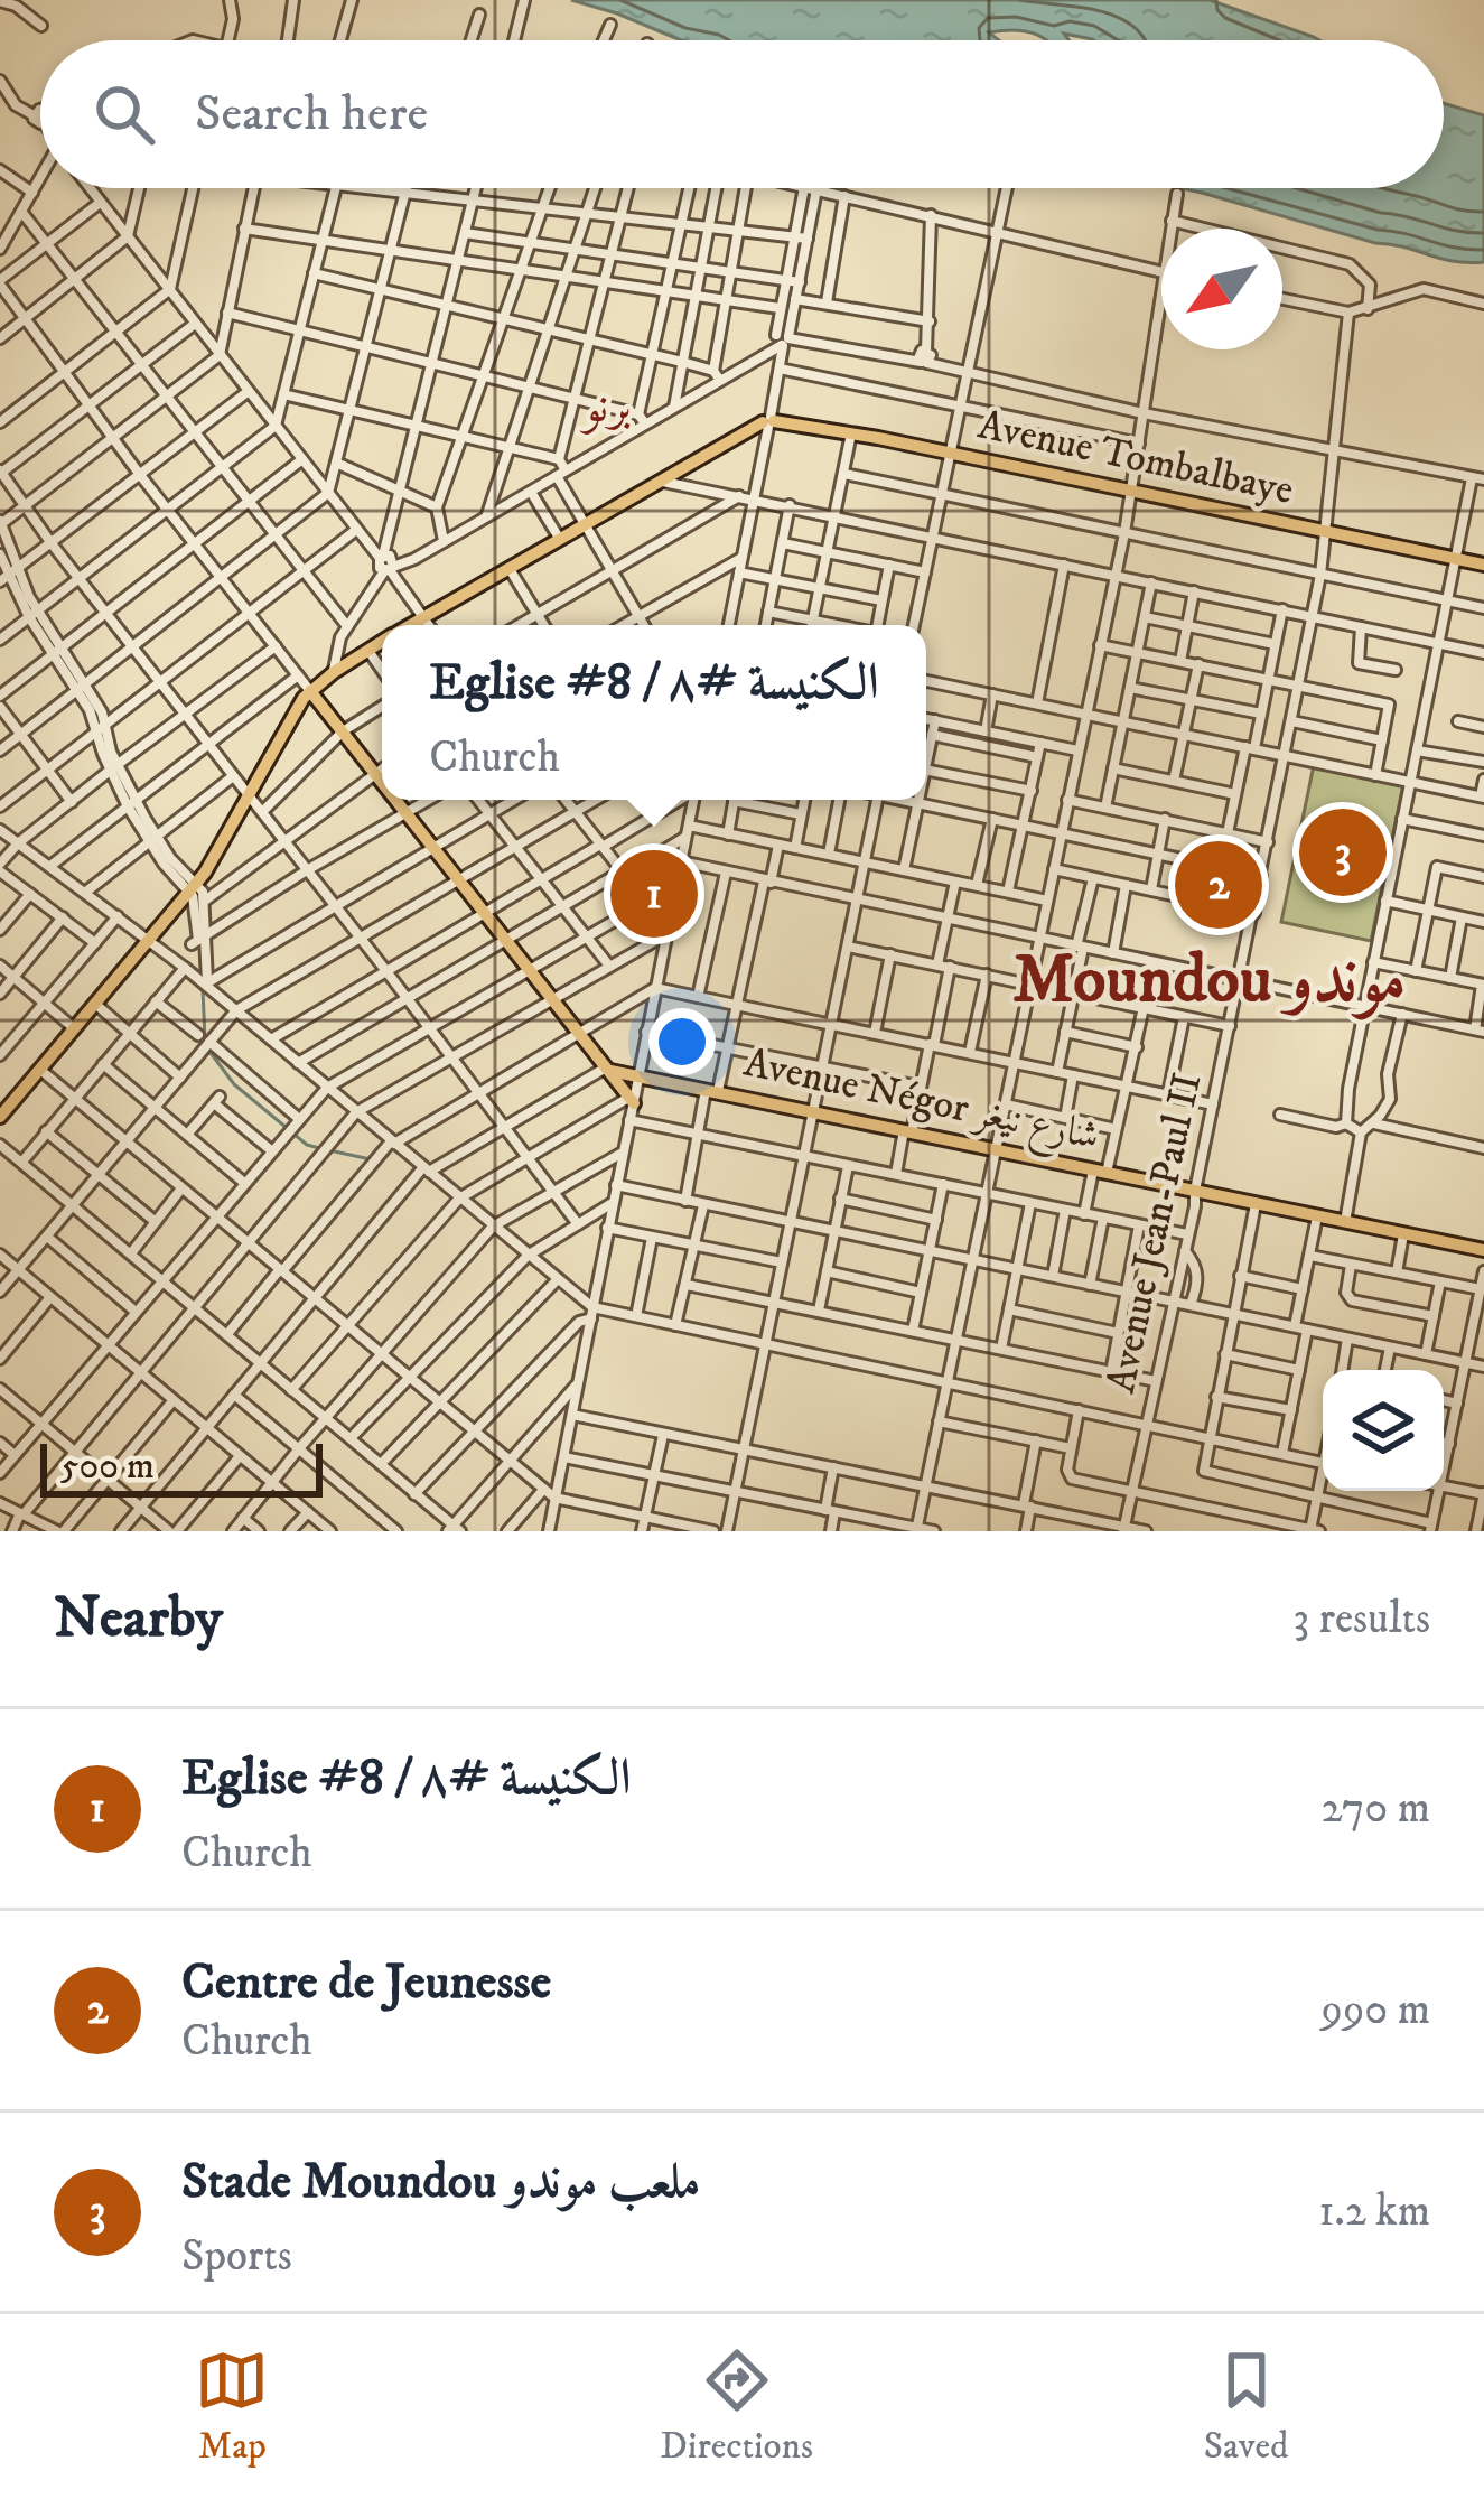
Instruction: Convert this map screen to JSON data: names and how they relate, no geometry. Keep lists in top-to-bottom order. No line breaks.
{"streets":{"main road":["Avenue Tombalbaye","Avenue Négor شارع نيغر"],"street":["Avenue Jean-Paul II"]},"crossings":[["Avenue Tombalbaye","Avenue Jean-Paul II"],["Avenue Négor شارع نيغر","Avenue Jean-Paul II"]],"districts":["برنو","Moundou موندو"],"scale_bar":"500 m","north":"bottom left","page":{"search":"Search here","popup":["Eglise #8 / الكنيسة #٨","Church"],"pins":["3","2","1"],"scale":"500 m","heading":["Nearby","3 results"],"list":[{"mark":"1","name":"Eglise #8 / الكنيسة #٨","note":"Church","value":"270 m"},{"mark":"2","name":"Centre de Jeunesse","note":"Church","value":"990 m"},{"mark":"3","name":"Stade Moundou ملعب موندو","note":"Sports","value":"1.2 km"}],"nav":["Map","Directions","Saved"]}}
